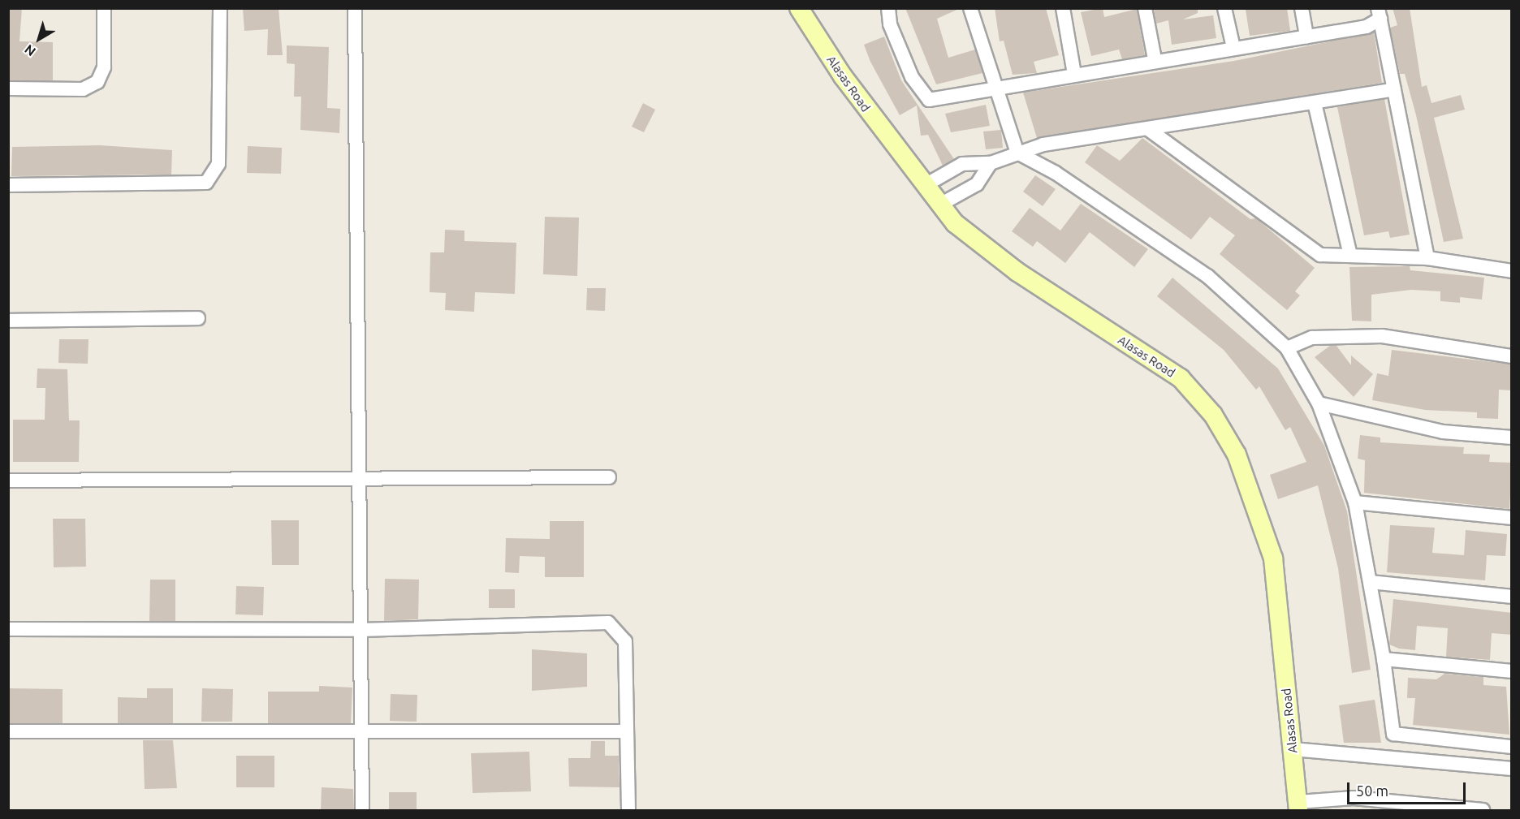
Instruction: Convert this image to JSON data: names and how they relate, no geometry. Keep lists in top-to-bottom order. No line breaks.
{"streets":{"street":["Alasas Road"]},"scale_bar":"50 m","north":"bottom left"}
